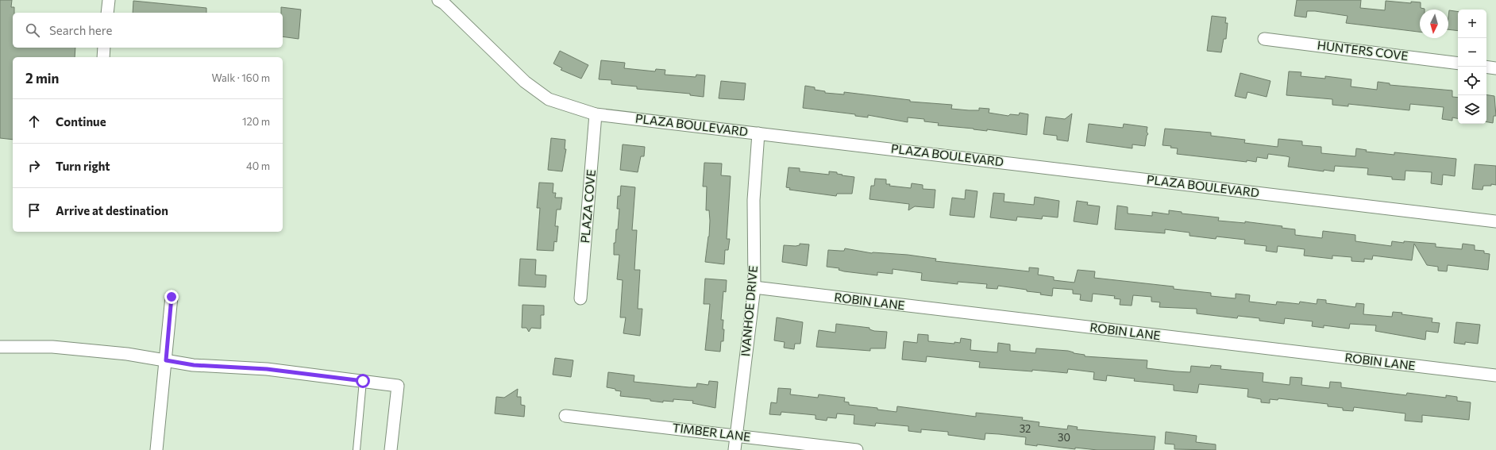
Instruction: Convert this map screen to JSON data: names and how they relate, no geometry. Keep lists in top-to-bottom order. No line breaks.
{"streets":{"street":["HUNTERS COVE","PLAZA BOULEVARD","PLAZA COVE","ROBIN LANE","IVANHOE DRIVE","TIMBER LANE"]},"crossings":[["PLAZA BOULEVARD","PLAZA COVE"],["PLAZA BOULEVARD","IVANHOE DRIVE"],["ROBIN LANE","IVANHOE DRIVE"],["IVANHOE DRIVE","TIMBER LANE"]],"house_numbers":["32","30"],"north":"bottom","page":{"map_buttons":["+","−"],"search":"Search here","heading":["2 min","Walk · 160 m"],"list":[["Continue","120 m"],["Turn right","40 m"],"Arrive at destination"]}}
